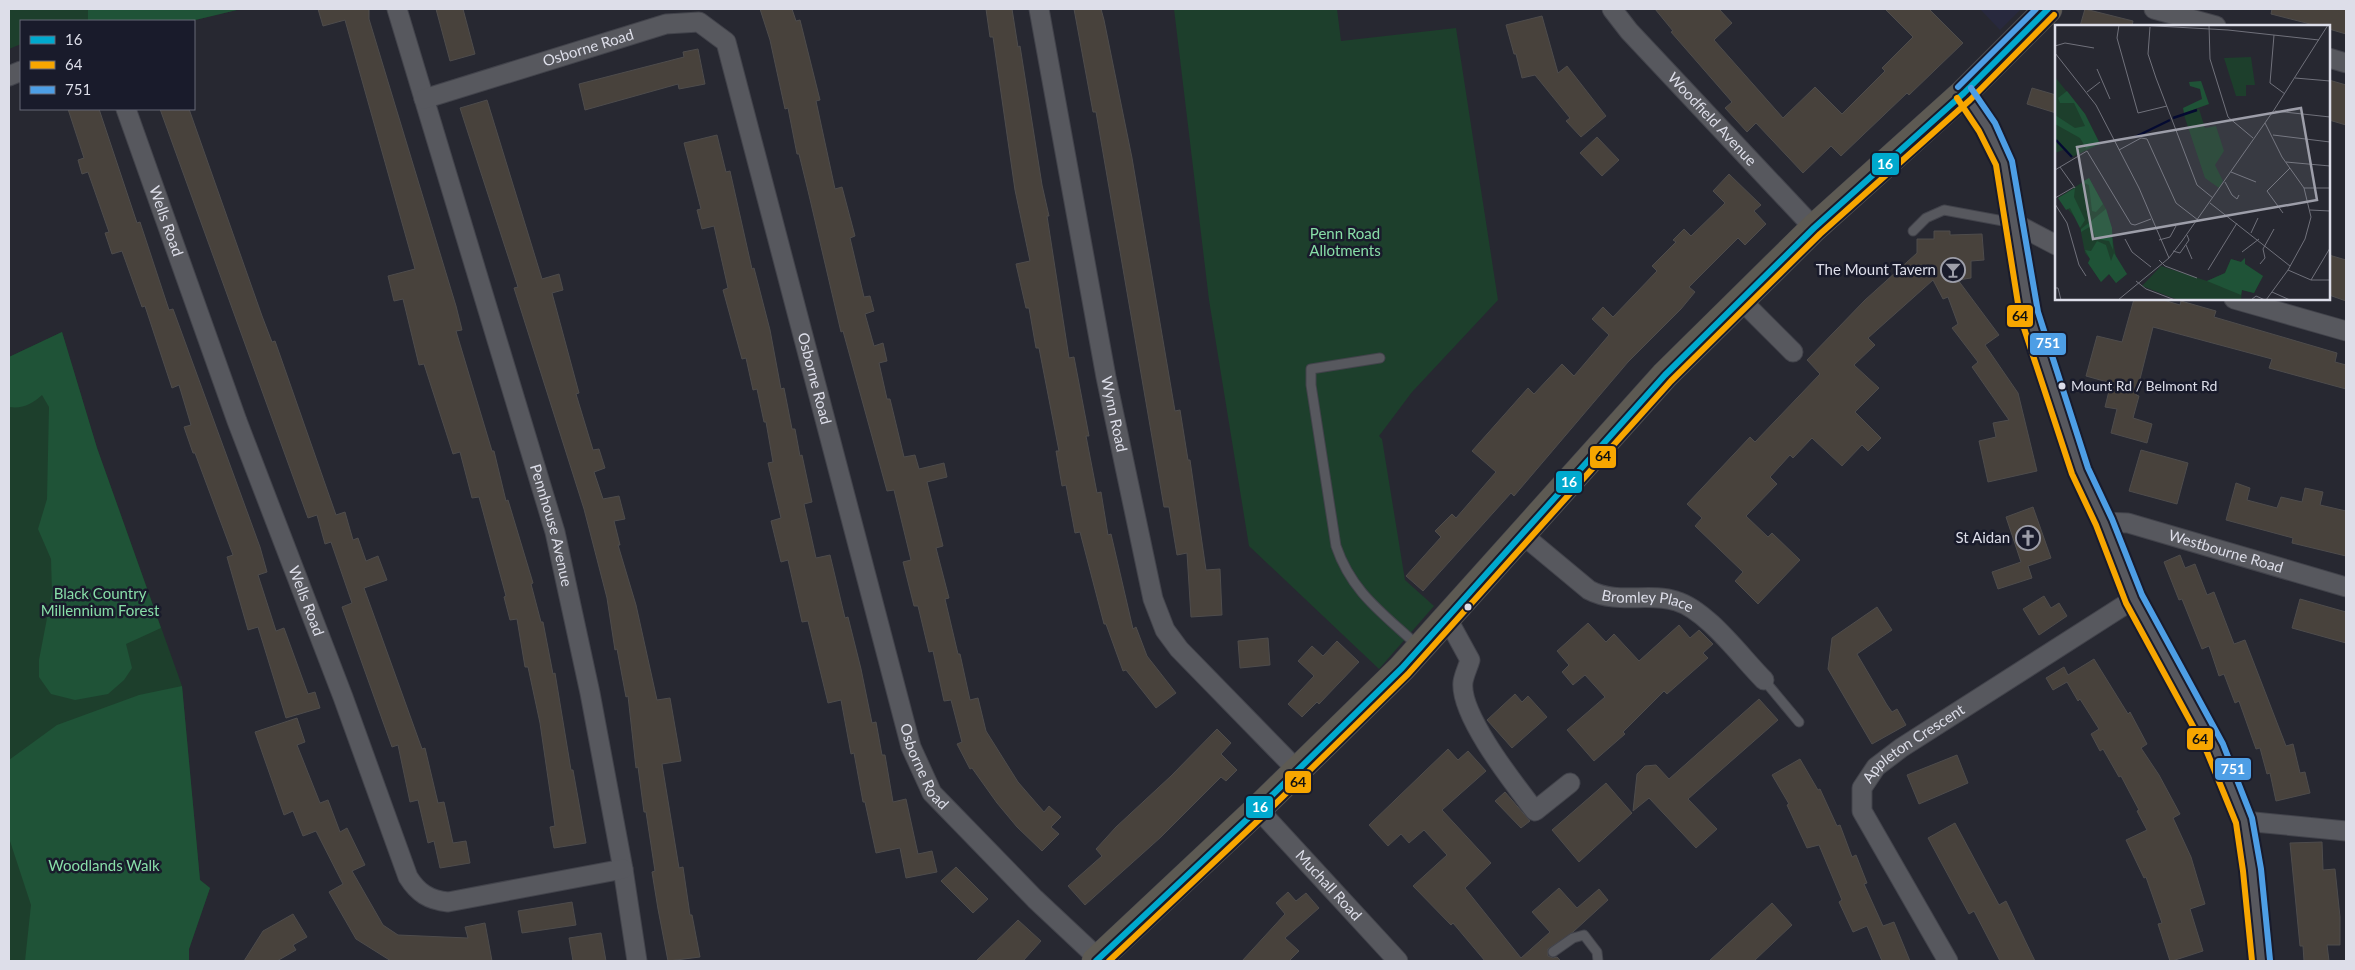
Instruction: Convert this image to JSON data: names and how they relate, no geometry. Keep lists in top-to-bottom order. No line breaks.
{"streets":{"street":["Osborne Road","Woodfield Avenue","Wells Road","Wynn Road","Pennhouse Avenue","Westbourne Road","Bromley Place","Appleton Crescent","Muchall Road"]},"crossings":[["Osborne Road","Pennhouse Avenue"],["Wells Road","Pennhouse Avenue"]],"parks":["Penn Road Allotments","Black Country Millennium Forest","Woodlands Walk"],"places":{"bar":["The Mount Tavern"],"other":["Mount Rd / Belmont Rd"],"church":["St Aidan"]},"lines":["transit line 16","transit line 751","transit line 64"],"legend":["16","64","751"]}
